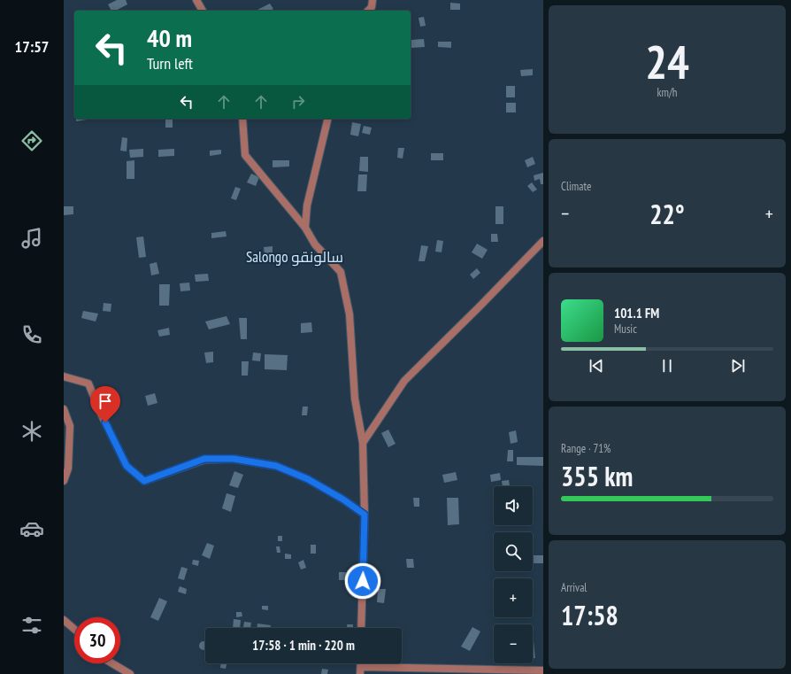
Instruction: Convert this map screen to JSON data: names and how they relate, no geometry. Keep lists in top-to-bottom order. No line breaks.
{"districts":["Salongo سالونقو"],"page":{"tabs":"17:57","tile":[["24","km/h"],"Climate",["Range · 71%","355 km"],["Arrival","17:58"]],"turn":["40 m","Turn left"],"heat":["−","22°","+"],"song":["101.1 FM","Music"],"map_buttons":["+","−"],"limit":"30","trip":"17:58 · 1 min · 220 m"}}
